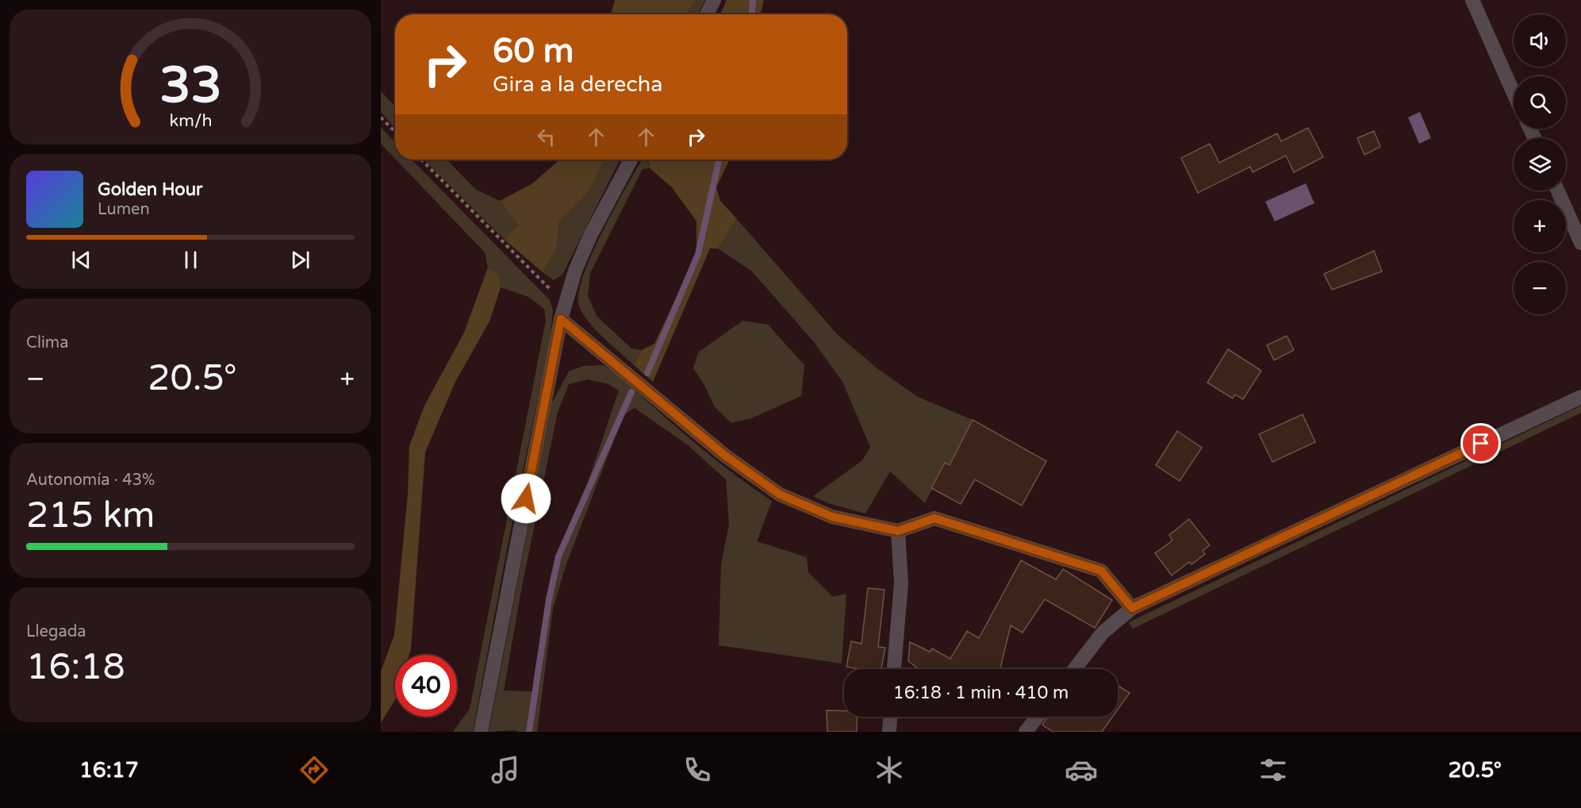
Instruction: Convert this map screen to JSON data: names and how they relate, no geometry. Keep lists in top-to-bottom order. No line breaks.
{"page":{"map_buttons":["+","−"],"turn":["60 m","Gira a la derecha"],"song":["Golden Hour","Lumen"],"tile":["Clima",["Autonomía · 43%","215 km"],["Llegada","16:18"]],"heat":["−","20.5°","+"],"limit":"40","trip":"16:18 · 1 min · 410 m","tabs":["16:17","20.5°"],"gauge":["33","km/h"]}}
